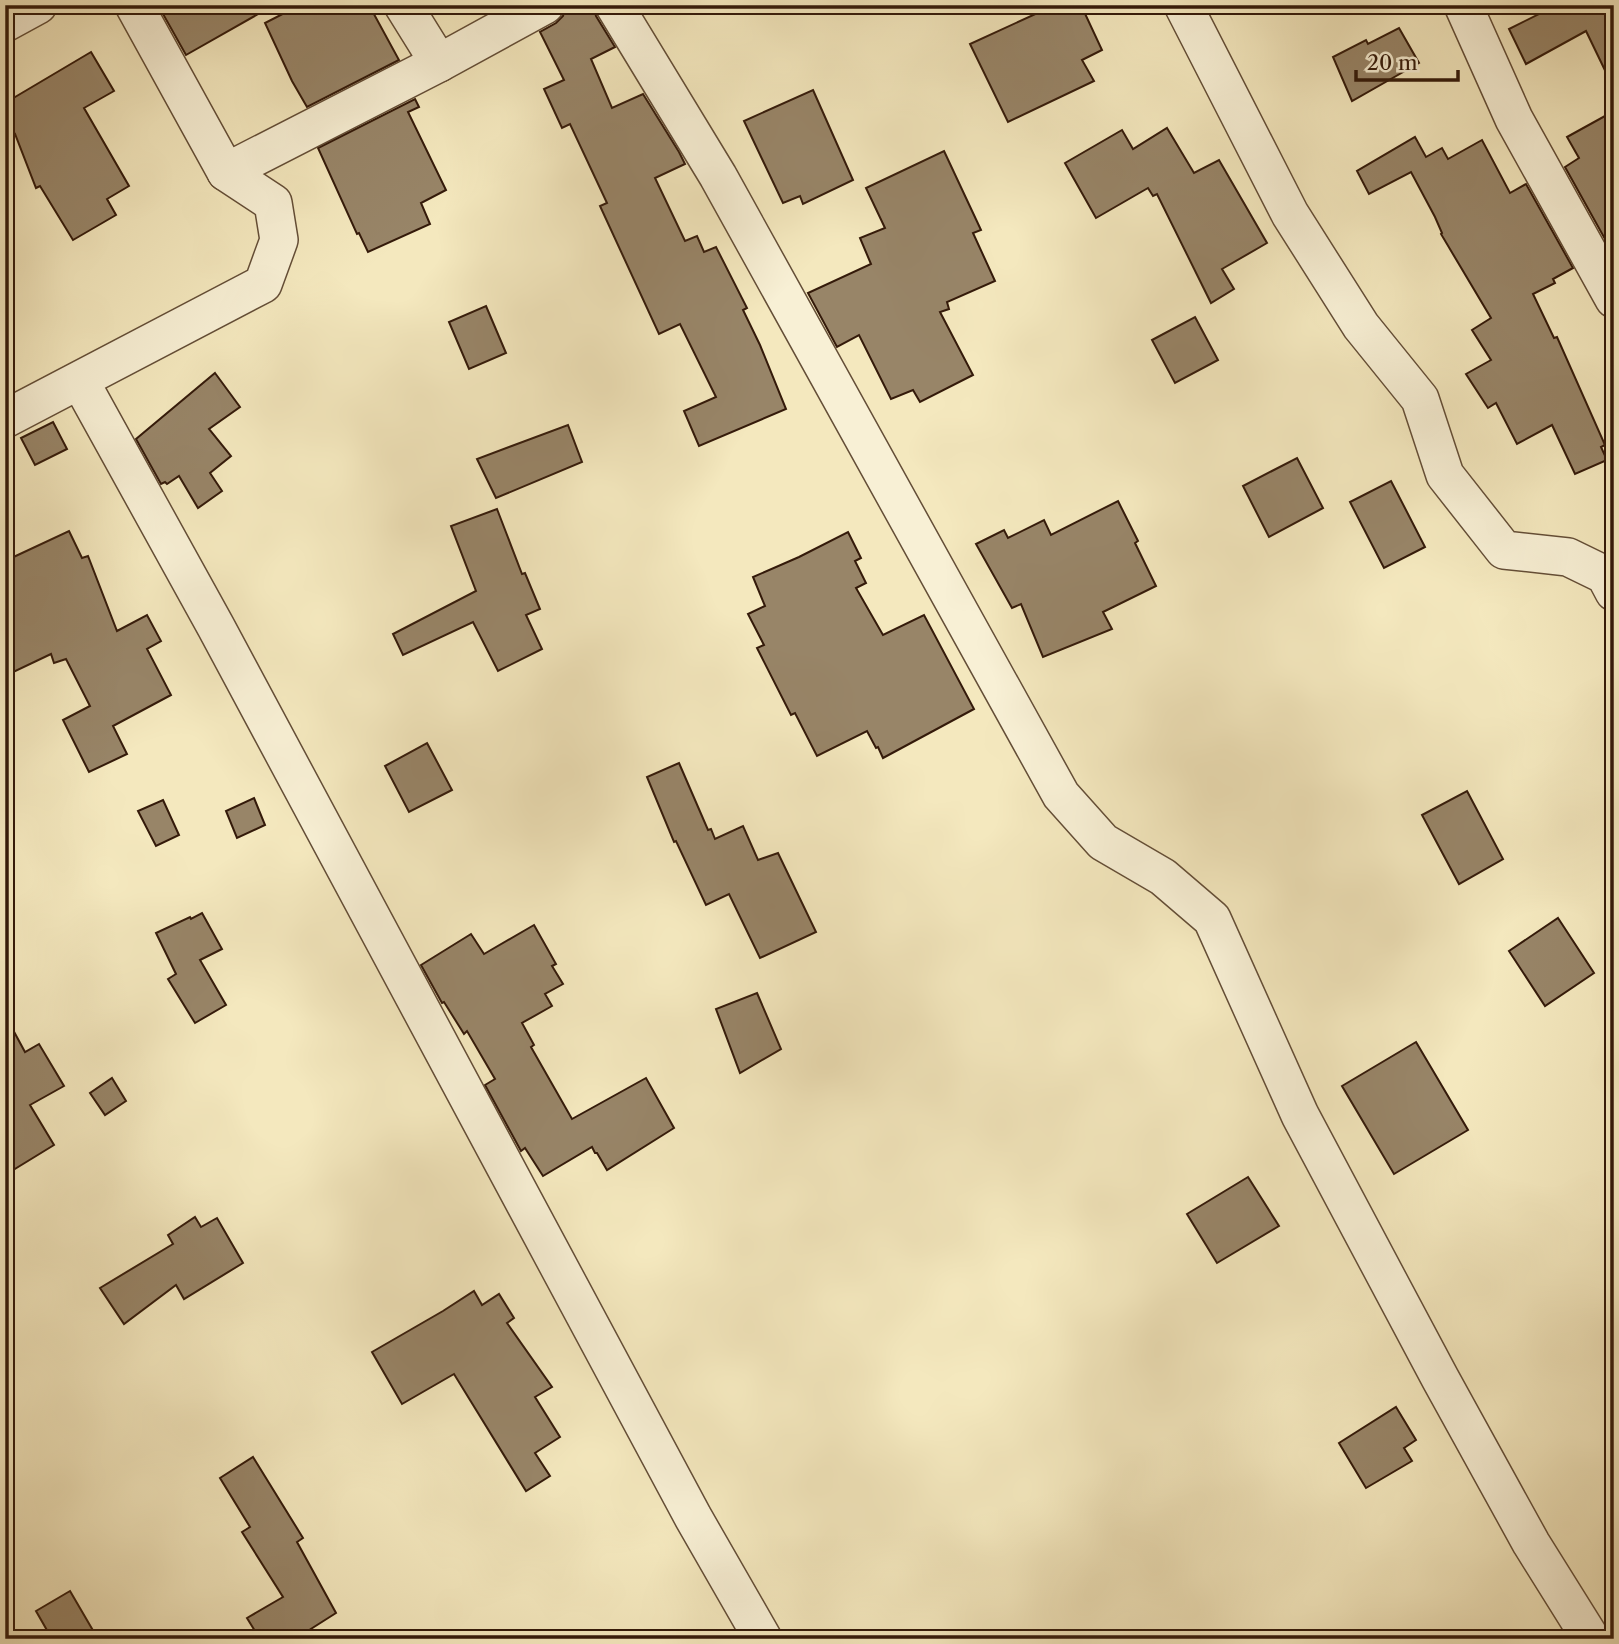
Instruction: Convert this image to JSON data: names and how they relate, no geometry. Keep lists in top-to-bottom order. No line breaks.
{"scale_bar":"20 m"}
